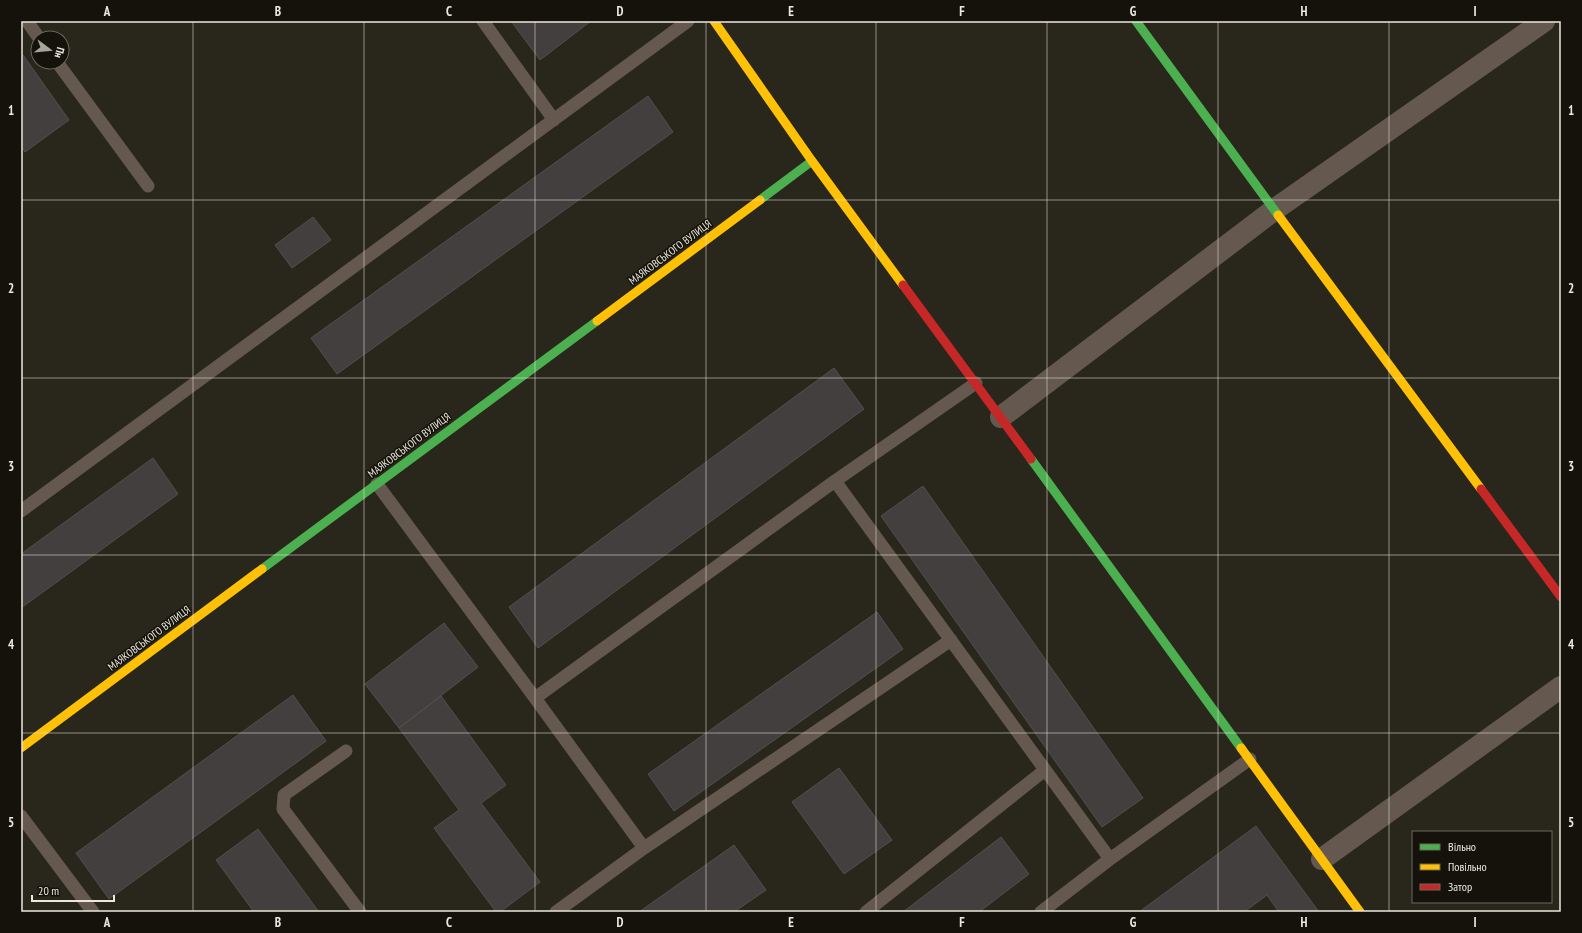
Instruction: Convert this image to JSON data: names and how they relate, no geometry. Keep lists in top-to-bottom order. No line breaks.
{"streets":{"street":["МАЯКОВСЬКОГО ВУЛИЦЯ"]},"legend":["Вільно","Повільно","Затор"],"scale_bar":"20 m","north":"right","grid":{"columns":["A","B","C","D","E","F","G","H","I"],"rows":["1","2","3","4","5"]}}
